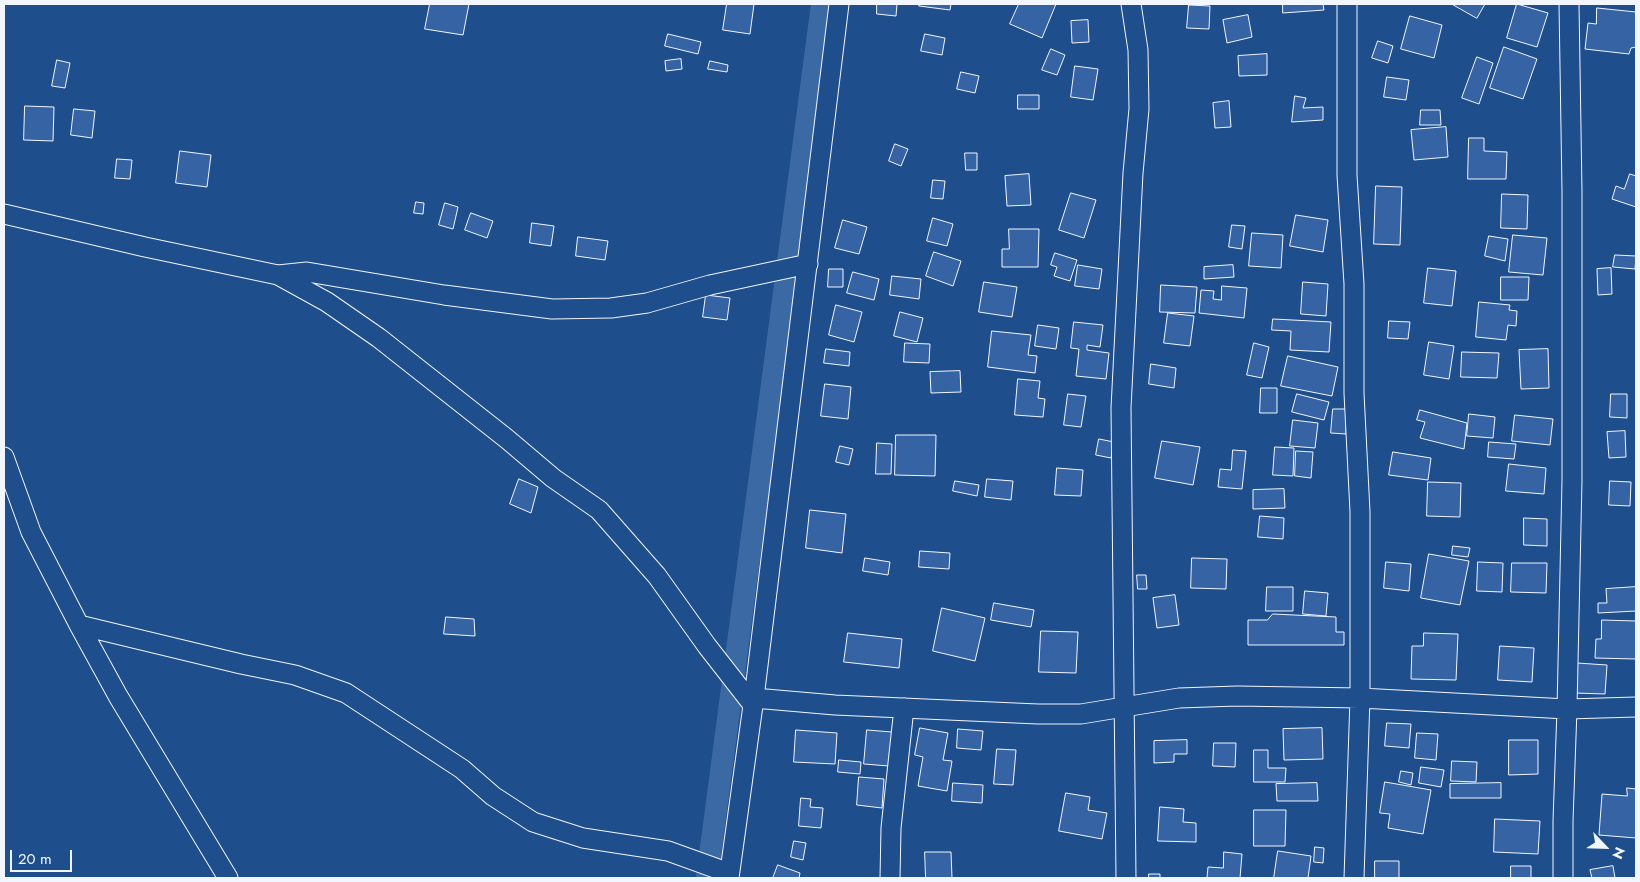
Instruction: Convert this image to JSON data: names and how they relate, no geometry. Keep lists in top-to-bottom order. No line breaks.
{"scale_bar":"20 m","north":"bottom right"}
